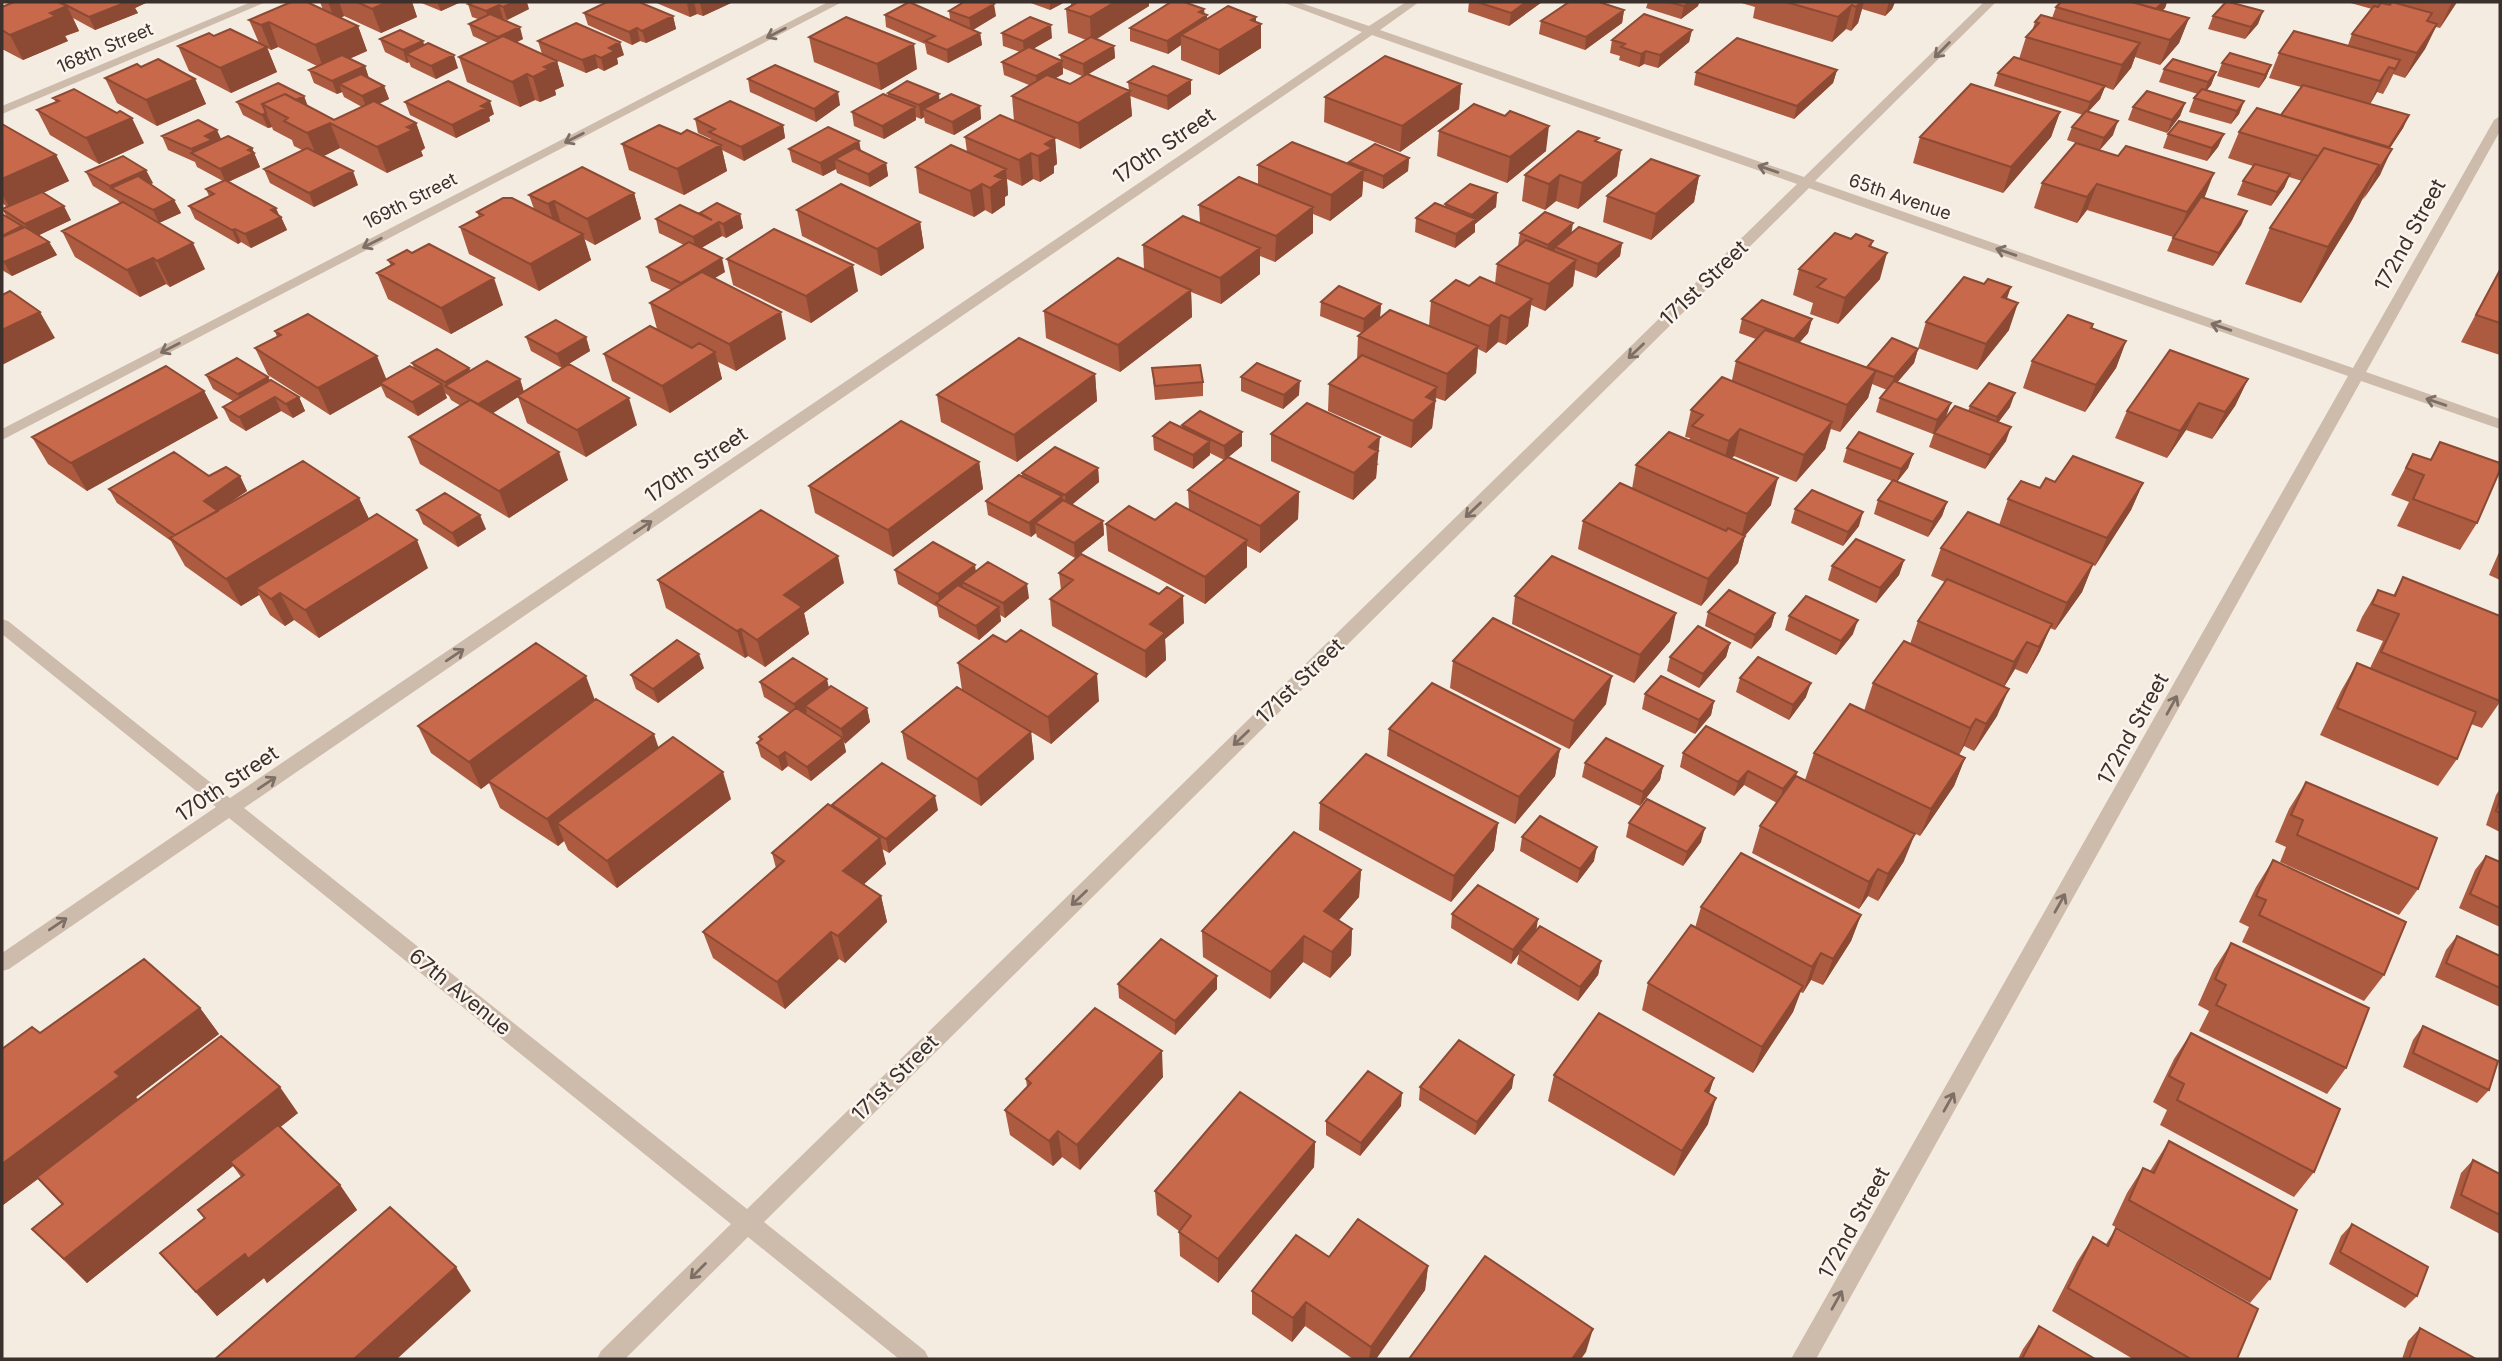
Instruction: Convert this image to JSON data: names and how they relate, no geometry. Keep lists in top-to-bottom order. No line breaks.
{"streets":{"street":["168th Street","170th Street","65th Avenue","169th Street","172nd Street","171st Street","67th Avenue"]},"crossings":[["170th Street","65th Avenue"],["170th Street","67th Avenue"],["65th Avenue","172nd Street"],["65th Avenue","171st Street"],["171st Street","67th Avenue"]],"one_way":["170th Street","65th Avenue","169th Street","172nd Street","171st Street"]}
